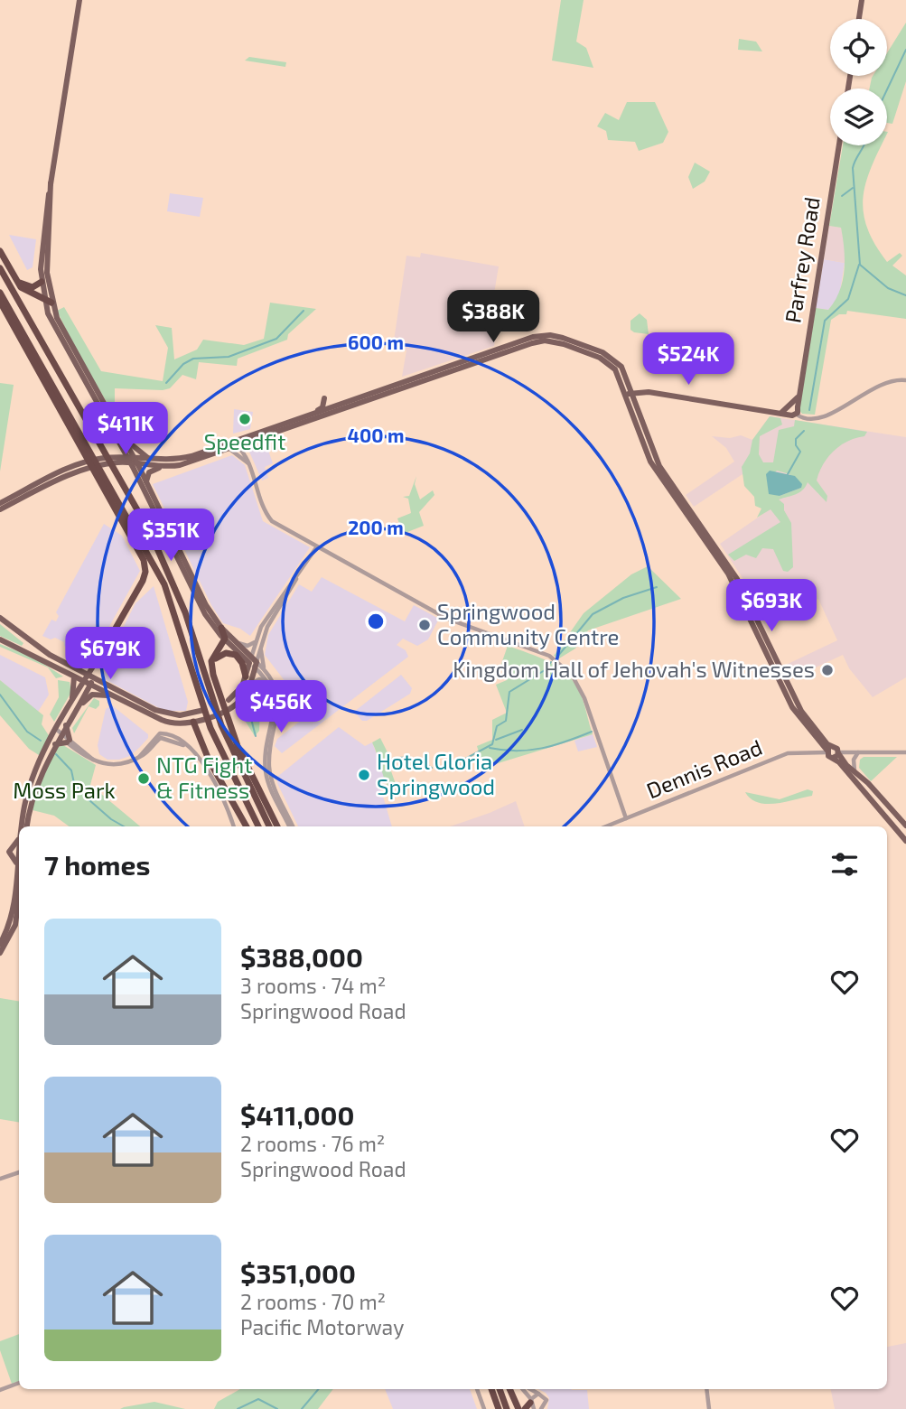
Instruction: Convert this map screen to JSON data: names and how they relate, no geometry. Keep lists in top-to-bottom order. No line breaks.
{"streets":{"main road":["Parfrey Road"],"street":["Dennis Road"]},"parks":["Moss Park"],"places":["Speedfit","Springwood Community Centre","Kingdom Hall of Jehovah's Witnesses","Hotel Gloria Springwood","NTG Fight & Fitness"],"page":{"price":["$388K","$524K","$411K","$351K","$693K","$679K","$456K"],"heading":"7 homes","list":[{"name":"$388,000","note":"3 rooms · 74 m² · Springwood Road"},{"name":"$411,000","note":"2 rooms · 76 m² · Springwood Road"},{"name":"$351,000","note":"2 rooms · 70 m² · Pacific Motorway"}]},"rings":["600 m","400 m","200 m"]}
